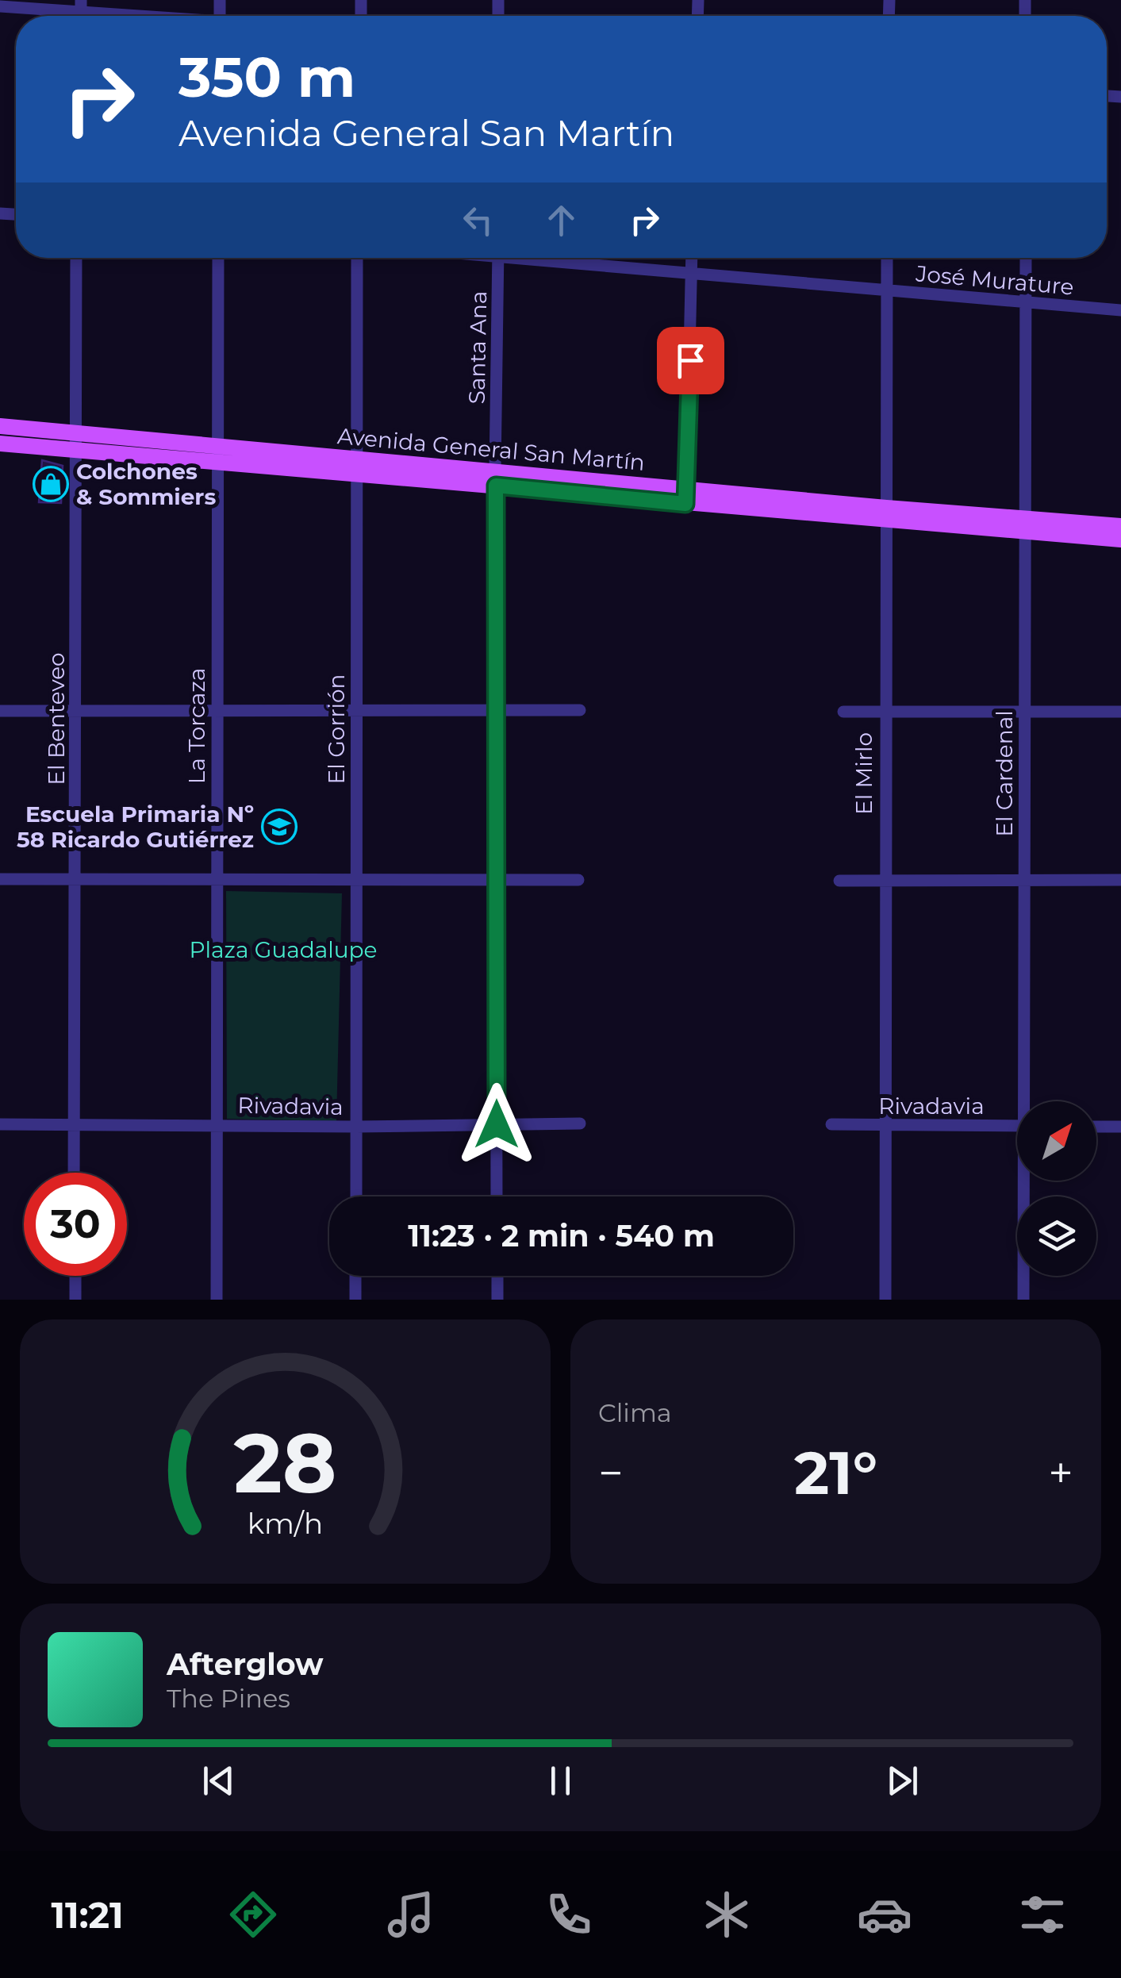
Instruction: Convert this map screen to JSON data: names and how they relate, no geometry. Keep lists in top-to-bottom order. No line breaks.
{"streets":{"main road":["Avenida General San Martín"],"street":["José Murature","Santa Ana","El Benteveo","La Torcaza","El Gorrión","El Mirlo","El Cardenal","Rivadavia"]},"crossings":[["José Murature","El Mirlo"],["José Murature","El Cardenal"],["Santa Ana","Avenida General San Martín"],["Santa Ana","Rivadavia"],["Avenida General San Martín","El Benteveo"],["Avenida General San Martín","La Torcaza"],["Avenida General San Martín","El Gorrión"],["Avenida General San Martín","El Mirlo"],["Avenida General San Martín","El Cardenal"],["El Benteveo","Rivadavia"],["La Torcaza","Rivadavia"],["El Gorrión","Rivadavia"],["El Mirlo","Rivadavia"]],"parks":["Plaza Guadalupe"],"places":{"shop":["Colchones & Sommiers"],"school or university":["Escuela Primaria Nº 58 Ricardo Gutiérrez"]},"north":"top right","page":{"turn":["350 m","Avenida General San Martín"],"limit":"30","trip":"11:23 · 2 min · 540 m","tile":"Clima","heat":["−","21°","+"],"song":["Afterglow","The Pines"],"tabs":"11:21","gauge":["28","km/h"]}}
